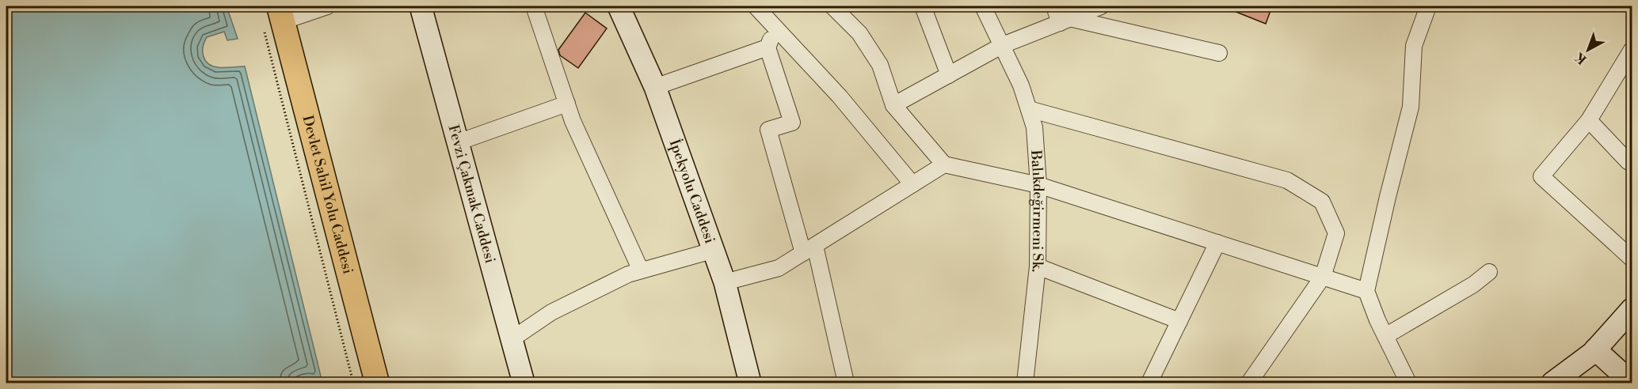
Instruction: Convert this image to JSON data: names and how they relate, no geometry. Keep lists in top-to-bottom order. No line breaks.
{"streets":{"main road":["Devlet Sahil Yolu Caddesi"],"street":["İpekyolu Caddesi","Fevzi Çakmak Caddesi","Balıkdeğirmeni Sk."]},"north":"bottom left"}
